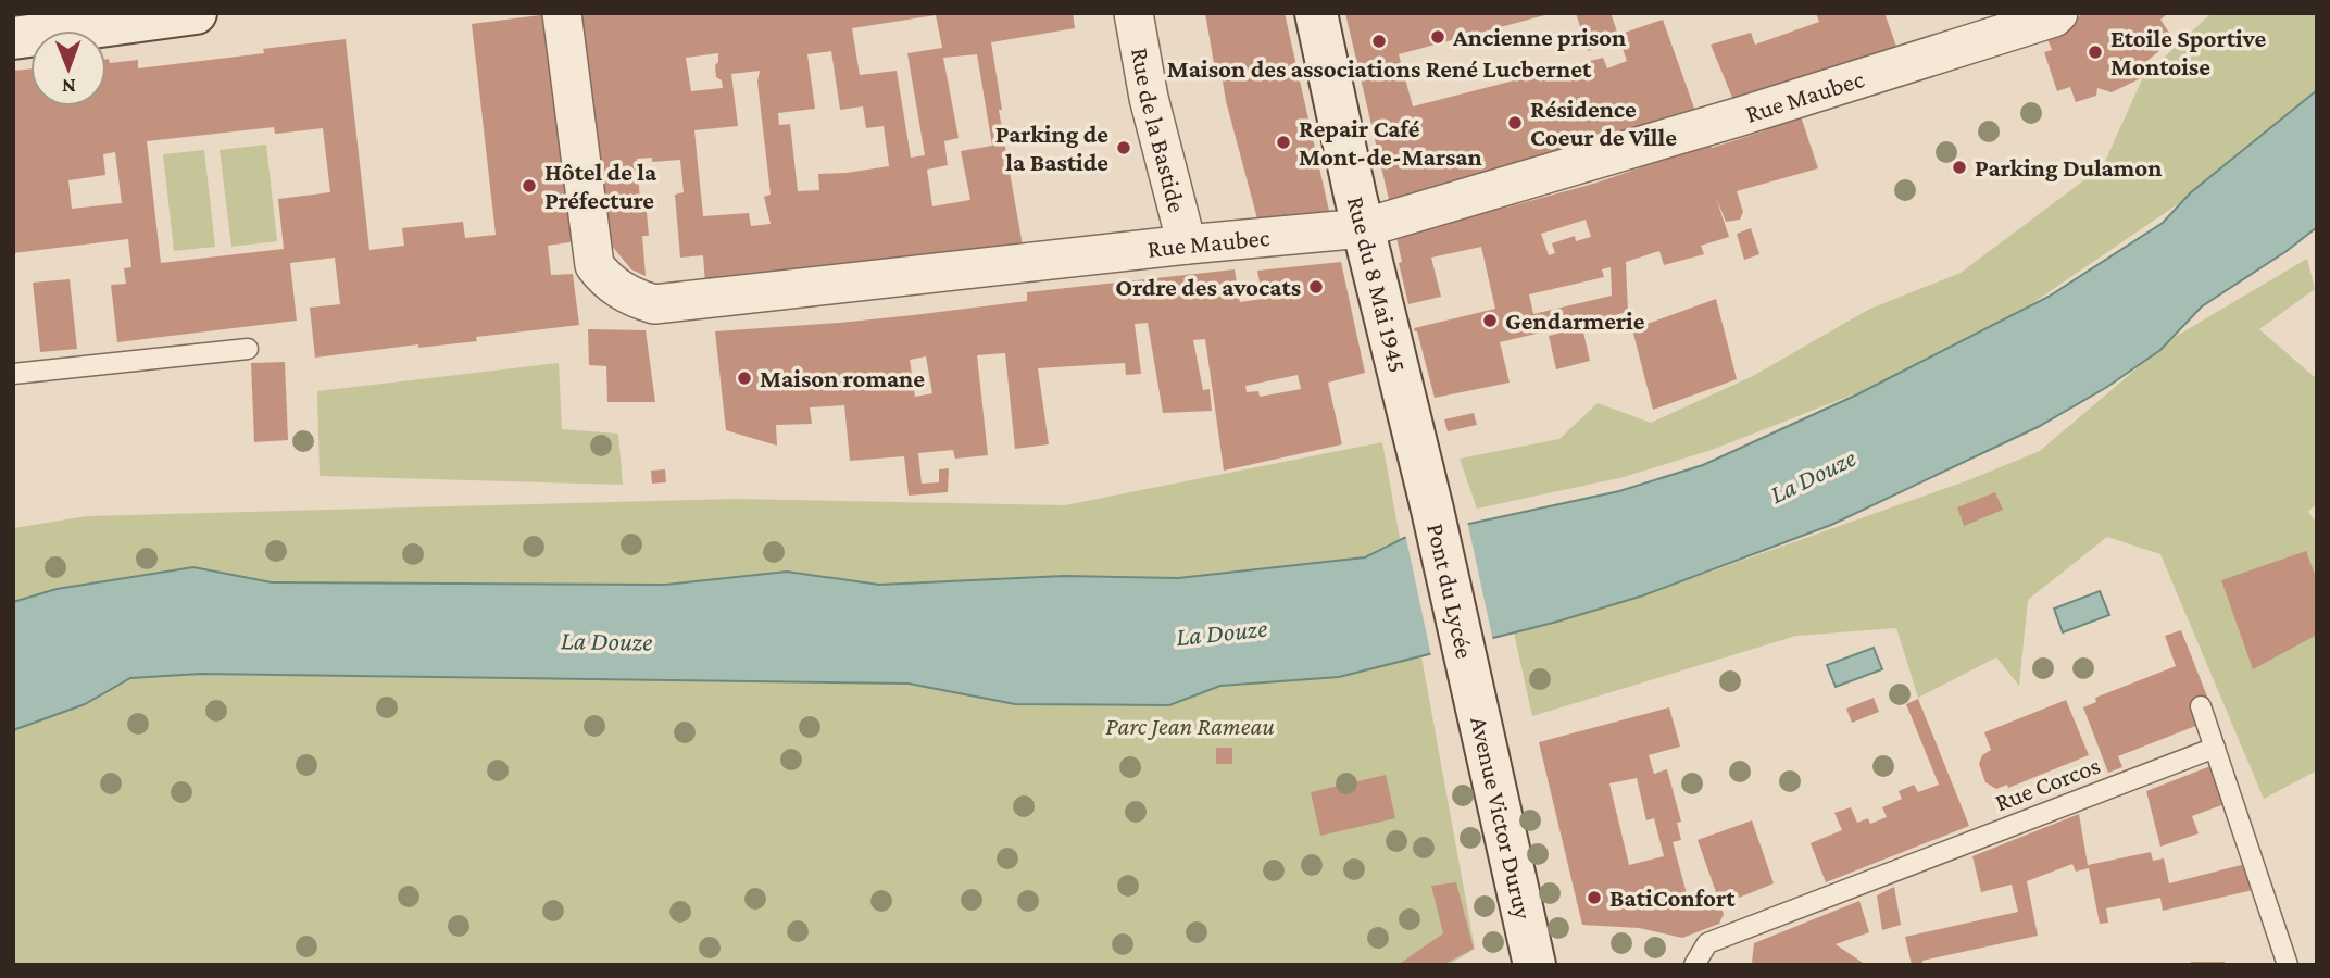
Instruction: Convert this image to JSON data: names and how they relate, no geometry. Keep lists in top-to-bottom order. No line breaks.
{"streets":{"main road":["Rue du 8 Mai 1945","Pont du Lycée","Avenue Victor Duruy"],"street":["Rue Maubec","Rue de la Bastide"],"lane":["Rue Corcos"]},"crossings":[["Rue Maubec","Rue de la Bastide"],["Rue Maubec","Rue du 8 Mai 1945"],["Rue du 8 Mai 1945","Pont du Lycée"],["Pont du Lycée","Avenue Victor Duruy"]],"water":["La Douze"],"parks":["Parc Jean Rameau"],"places":["Ancienne prison","Maison des associations René Lucbernet","Etoile Sportive Montoise","Résidence Coeur de Ville","Repair Café Mont-de-Marsan","Parking de la Bastide","Parking Dulamon","Hôtel de la Préfecture","Ordre des avocats","Gendarmerie","Maison romane","BatiConfort"],"north":"bottom"}
